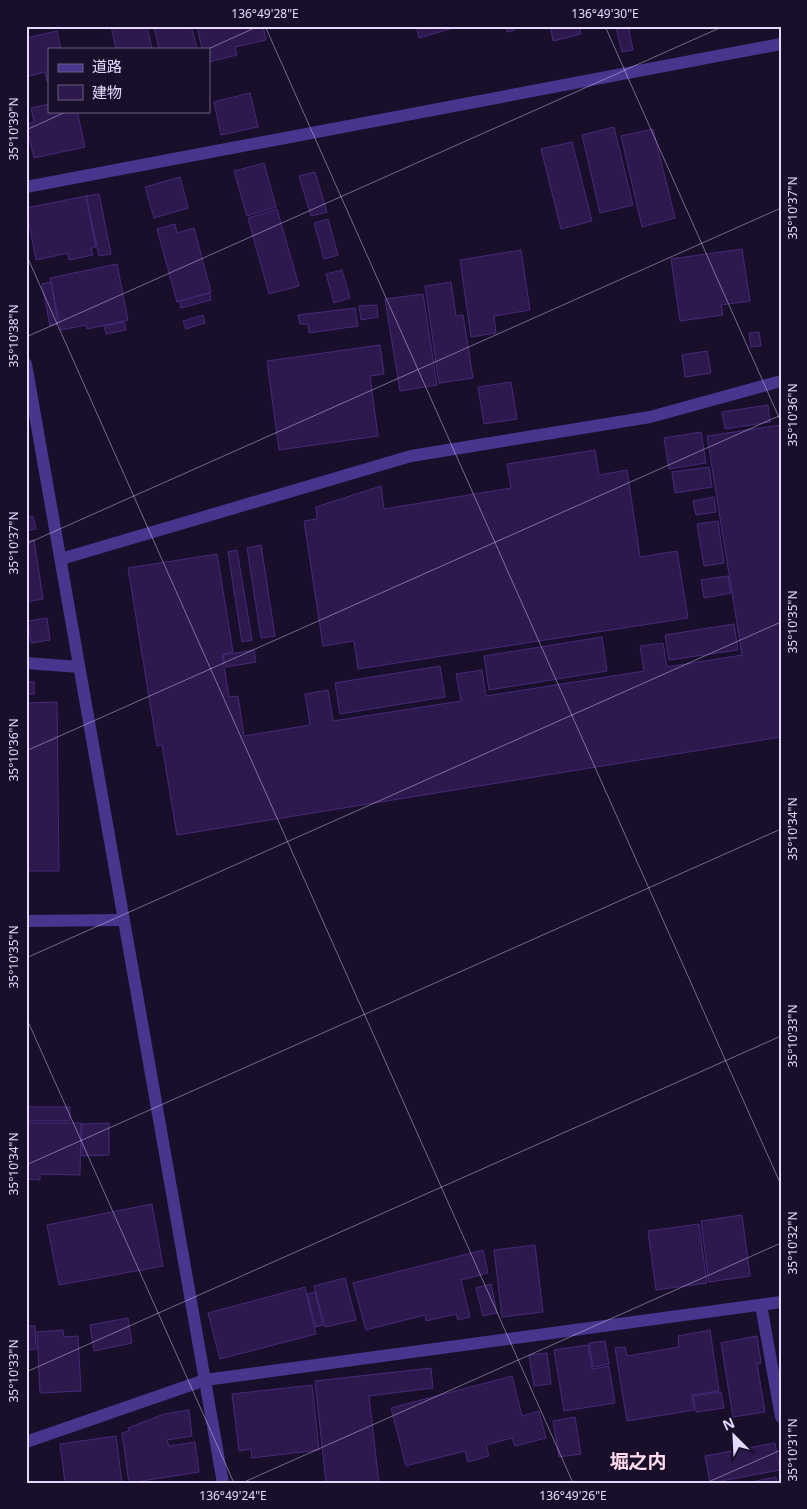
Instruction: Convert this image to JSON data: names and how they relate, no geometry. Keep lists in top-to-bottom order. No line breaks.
{"districts":["堀之内"],"legend":["道路","建物"],"north":"top left","coordinates":["136°49'28\"E","136°49'30\"E","35°10'39\"N","35°10'37\"N","35°10'38\"N","35°10'36\"N","35°10'35\"N","35°10'34\"N","35°10'33\"N","35°10'32\"N","35°10'31\"N","136°49'24\"E","136°49'26\"E"]}
